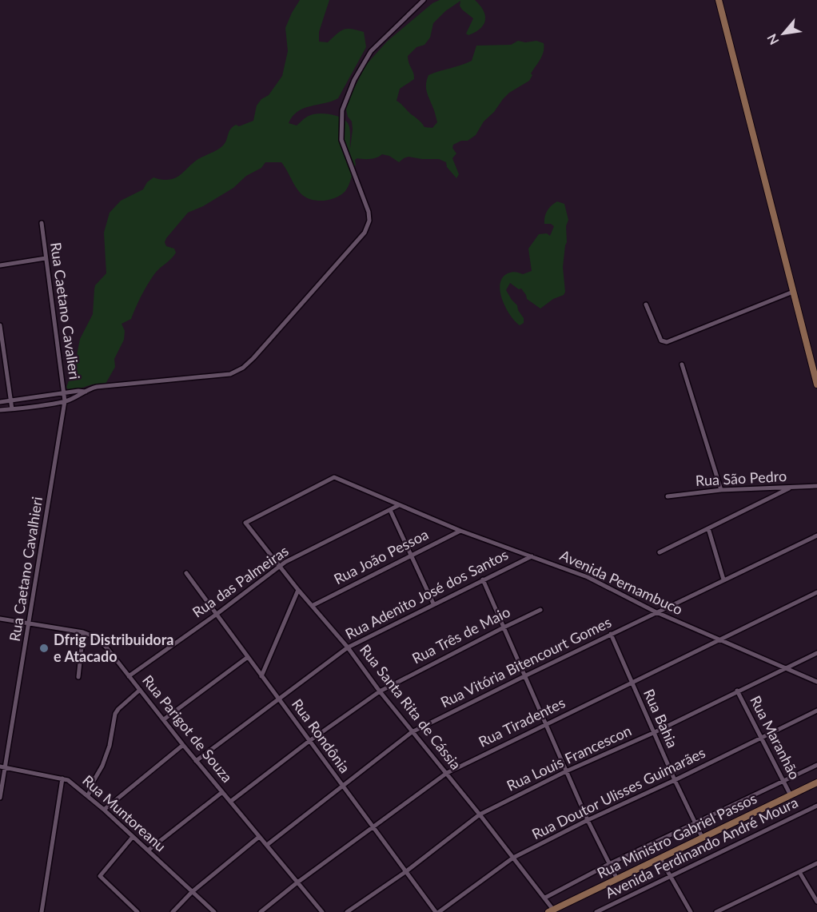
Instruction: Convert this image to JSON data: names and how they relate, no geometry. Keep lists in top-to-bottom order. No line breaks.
{"streets":{"main road":["Rua Ministro Gabriel Passos"],"street":["Rua Caetano Cavalieri","Rua São Pedro","Rua João Pessoa","Rua Caetano Cavalhieri","Rua das Palmeiras","Avenida Pernambuco","Rua Adenito José dos Santos","Rua Três de Maio","Rua Vitória Bitencourt Gomes","Rua Santa Rita de Cássia","Rua Bahia","Rua Tiradentes","Rua Parigot de Souza","Rua Rondônia","Rua Maranhão","Rua Louis Francescon","Rua Doutor Ulisses Guimarães","Rua Muntoreanu","Avenida Ferdinando André Moura"]},"crossings":[["Rua Caetano Cavalieri","Rua Caetano Cavalhieri"],["Rua João Pessoa","Avenida Pernambuco"],["Rua João Pessoa","Rua Santa Rita de Cássia"],["Rua Caetano Cavalhieri","Rua Parigot de Souza"],["Rua Caetano Cavalhieri","Rua Muntoreanu"],["Rua das Palmeiras","Avenida Pernambuco"],["Rua das Palmeiras","Rua Santa Rita de Cássia"],["Rua das Palmeiras","Rua Parigot de Souza"],["Rua das Palmeiras","Rua Rondônia"],["Avenida Pernambuco","Rua Adenito José dos Santos"],["Avenida Pernambuco","Rua Vitória Bitencourt Gomes"],["Avenida Pernambuco","Rua Santa Rita de Cássia"],["Avenida Pernambuco","Rua Tiradentes"],["Avenida Pernambuco","Rua Louis Francescon"],["Rua Adenito José dos Santos","Rua Santa Rita de Cássia"],["Rua Adenito José dos Santos","Rua Parigot de Souza"],["Rua Adenito José dos Santos","Rua Rondônia"],["Rua Três de Maio","Rua Santa Rita de Cássia"],["Rua Três de Maio","Rua Parigot de Souza"],["Rua Três de Maio","Rua Rondônia"],["Rua Vitória Bitencourt Gomes","Rua Santa Rita de Cássia"],["Rua Vitória Bitencourt Gomes","Rua Bahia"],["Rua Vitória Bitencourt Gomes","Rua Parigot de Souza"],["Rua Vitória Bitencourt Gomes","Rua Rondônia"],["Rua Santa Rita de Cássia","Rua Tiradentes"],["Rua Santa Rita de Cássia","Rua Louis Francescon"],["Rua Santa Rita de Cássia","Rua Doutor Ulisses Guimarães"],["Rua Santa Rita de Cássia","Rua Ministro Gabriel Passos"],["Rua Bahia","Rua Tiradentes"],["Rua Bahia","Rua Louis Francescon"],["Rua Bahia","Rua Doutor Ulisses Guimarães"],["Rua Bahia","Rua Ministro Gabriel Passos"],["Rua Tiradentes","Rua Parigot de Souza"],["Rua Tiradentes","Rua Rondônia"],["Rua Rondônia","Rua Louis Francescon"],["Rua Rondônia","Rua Doutor Ulisses Guimarães"],["Rua Maranhão","Rua Louis Francescon"],["Rua Maranhão","Rua Doutor Ulisses Guimarães"],["Rua Maranhão","Rua Ministro Gabriel Passos"]],"places":["Dfrig Distribuidora e Atacado"],"north":"bottom left"}
